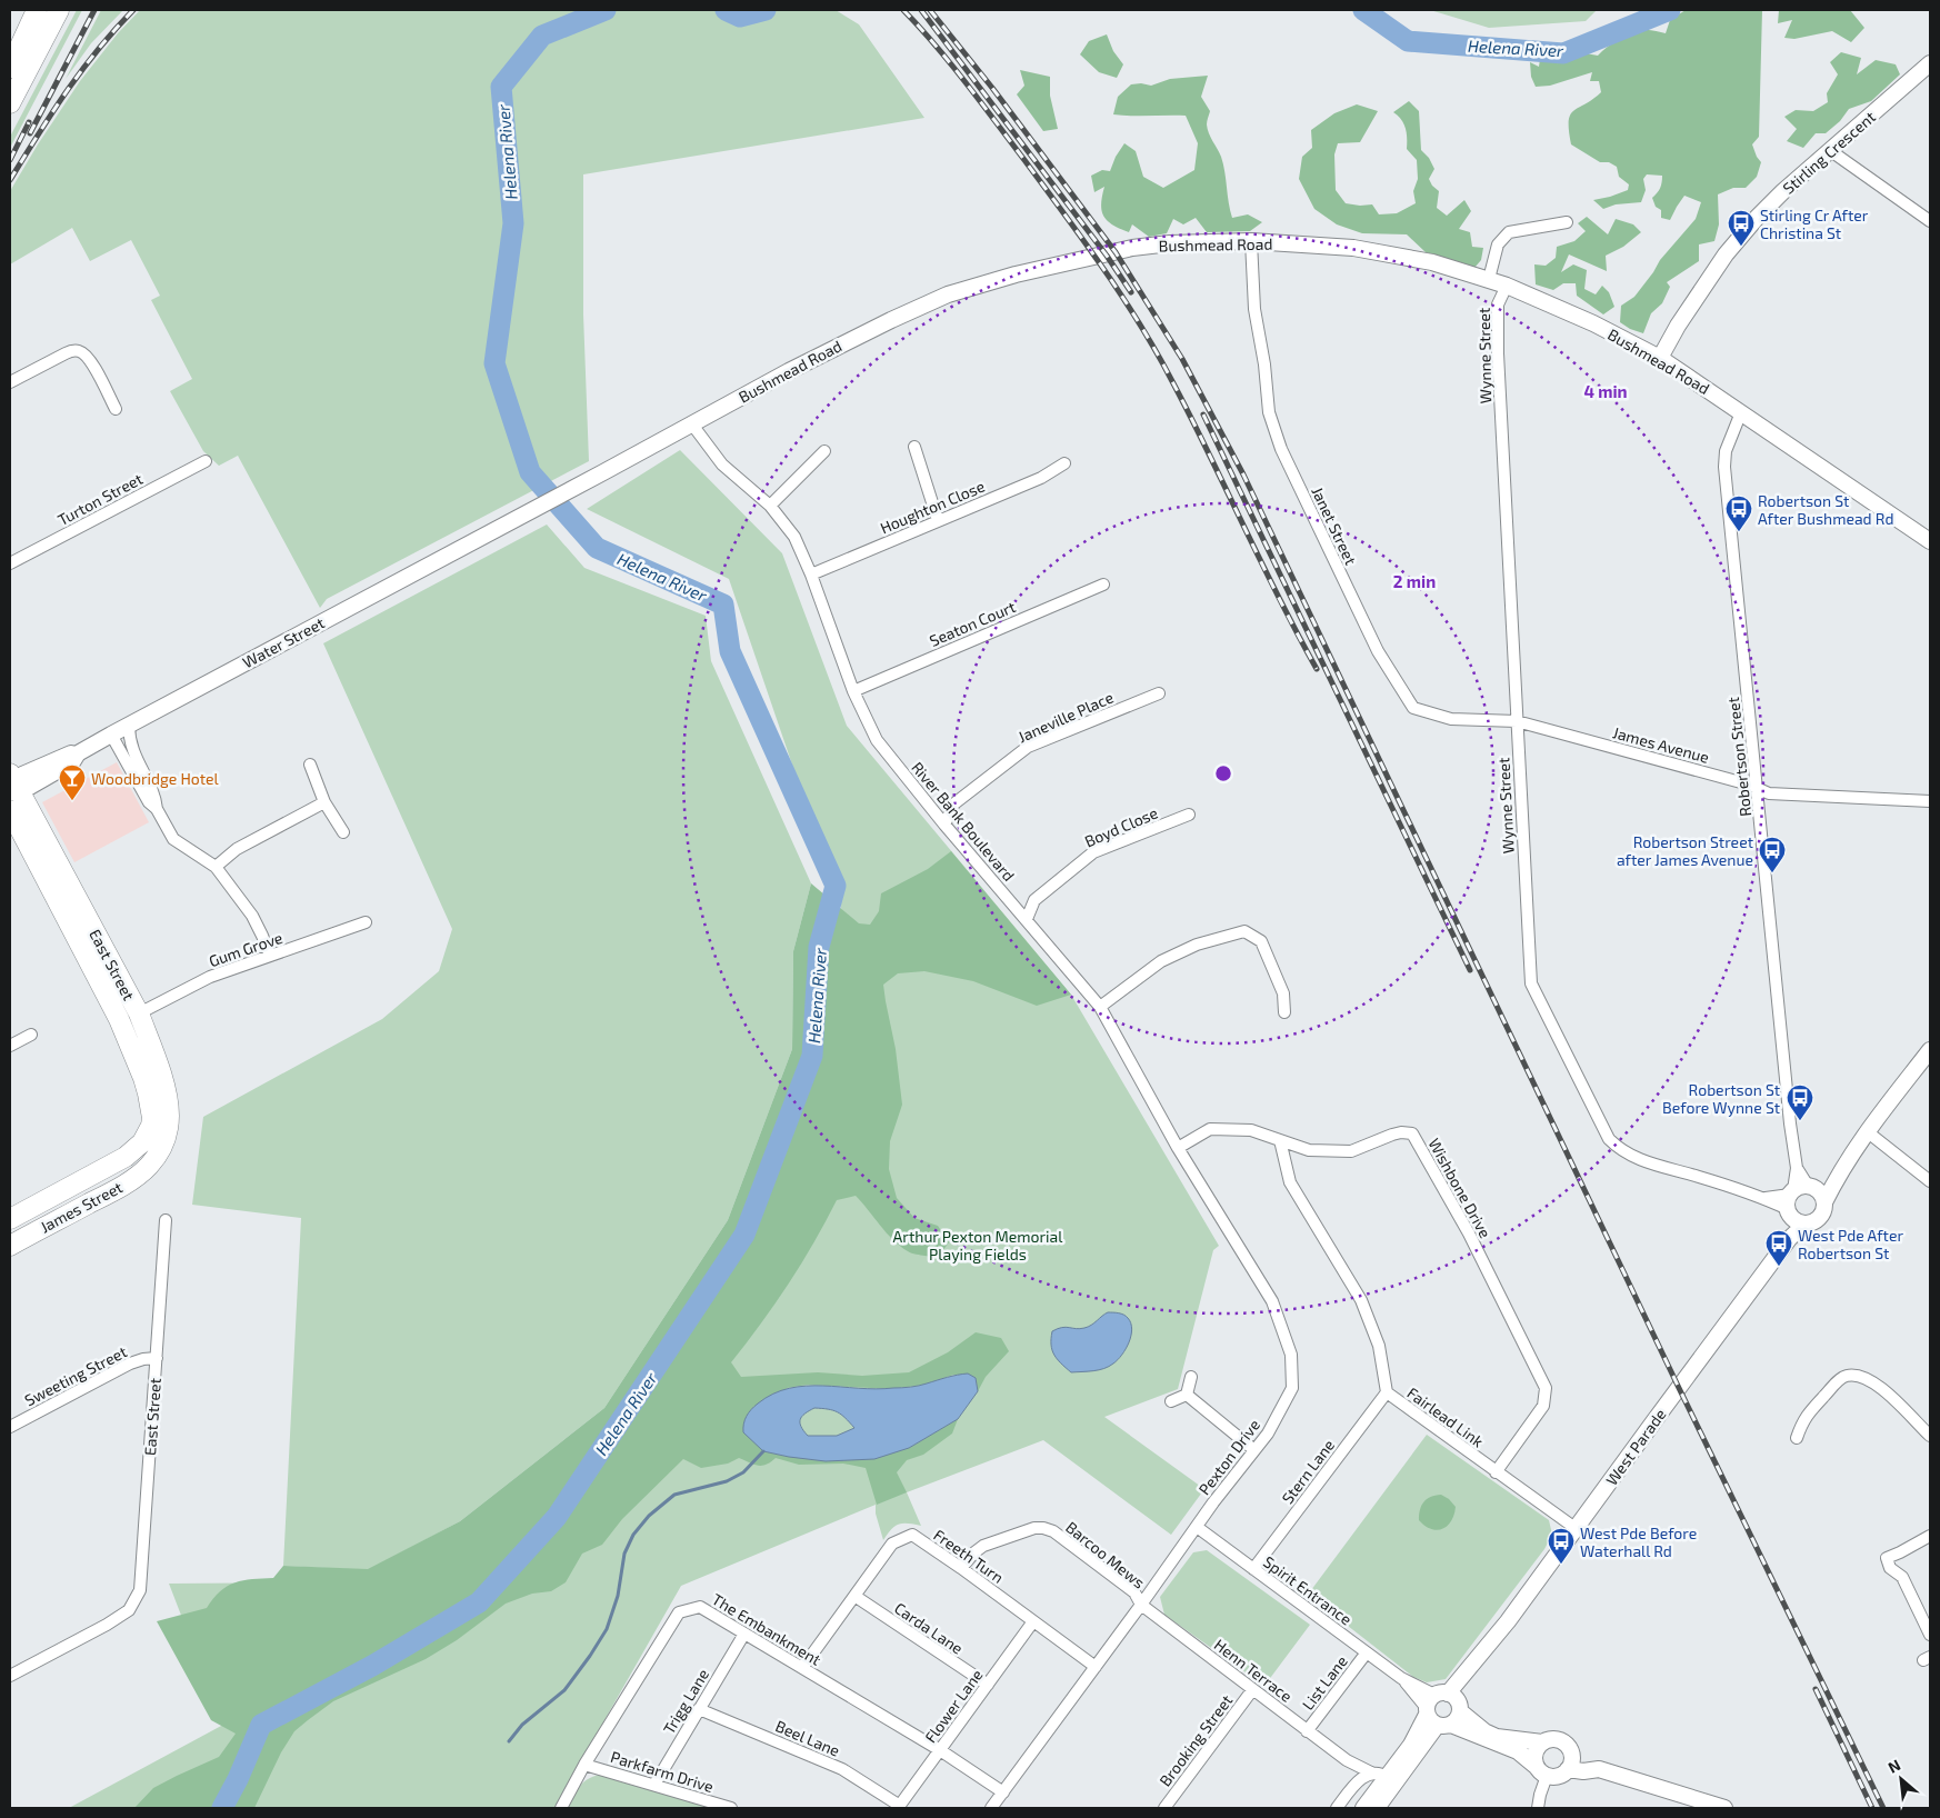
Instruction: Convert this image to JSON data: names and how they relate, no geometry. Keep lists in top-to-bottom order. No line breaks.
{"streets":{"highway":["East Street","James Street"],"main road":["Stirling Crescent","Bushmead Road","Water Street","West Parade"],"street":["Wynne Street","Turton Street","Houghton Close","Janet Street","Seaton Court","Janeville Place","James Avenue","Robertson Street","River Bank Boulevard","Boyd Close","Gum Grove","Wishbone Drive","Sweeting Street","Fairlead Link","Pexton Drive","Stern Lane","Barcoo Mews","Freeth Turn","Spirit Entrance","Carda Lane","The Embankment","Henn Terrace","List Lane","Trigg Lane","Flower Lane","Beel Lane","Brooking Street","Parkfarm Drive"]},"crossings":[["Stirling Crescent","Bushmead Road"],["Bushmead Road","Wynne Street"],["Bushmead Road","Janet Street"],["Bushmead Road","Water Street"],["Bushmead Road","Robertson Street"],["Bushmead Road","River Bank Boulevard"],["Wynne Street","Janet Street"],["Wynne Street","James Avenue"],["Wynne Street","Robertson Street"],["Houghton Close","River Bank Boulevard"],["Janet Street","James Avenue"],["Seaton Court","River Bank Boulevard"],["Water Street","East Street"],["Janeville Place","River Bank Boulevard"],["James Avenue","Robertson Street"],["River Bank Boulevard","Boyd Close"],["River Bank Boulevard","Pexton Drive"],["Gum Grove","East Street"],["East Street","James Street"],["East Street","Sweeting Street"],["Wishbone Drive","Fairlead Link"],["Wishbone Drive","Pexton Drive"],["Fairlead Link","West Parade"],["Fairlead Link","Stern Lane"],["West Parade","Spirit Entrance"],["West Parade","Henn Terrace"],["Pexton Drive","Barcoo Mews"],["Pexton Drive","Freeth Turn"],["Pexton Drive","Spirit Entrance"],["Pexton Drive","The Embankment"],["Pexton Drive","Henn Terrace"],["Stern Lane","Spirit Entrance"],["Barcoo Mews","Freeth Turn"],["Barcoo Mews","Henn Terrace"],["Freeth Turn","Carda Lane"],["Freeth Turn","The Embankment"],["Freeth Turn","Flower Lane"],["Spirit Entrance","List Lane"],["Carda Lane","Flower Lane"],["The Embankment","Trigg Lane"],["The Embankment","Flower Lane"],["The Embankment","Parkfarm Drive"],["Henn Terrace","List Lane"],["Henn Terrace","Brooking Street"],["Trigg Lane","Beel Lane"],["Trigg Lane","Parkfarm Drive"],["Flower Lane","Beel Lane"]],"water":["Helena River"],"parks":["Arthur Pexton Memorial Playing Fields"],"places":{"bus stop":["Stirling Cr After Christina St","Robertson St After Bushmead Rd","Robertson Street after James Avenue","Robertson St Before Wynne St","West Pde After Robertson St","West Pde Before Waterhall Rd"],"bar":["Woodbridge Hotel"]},"north":"top left","rings":["4 min","2 min"]}
